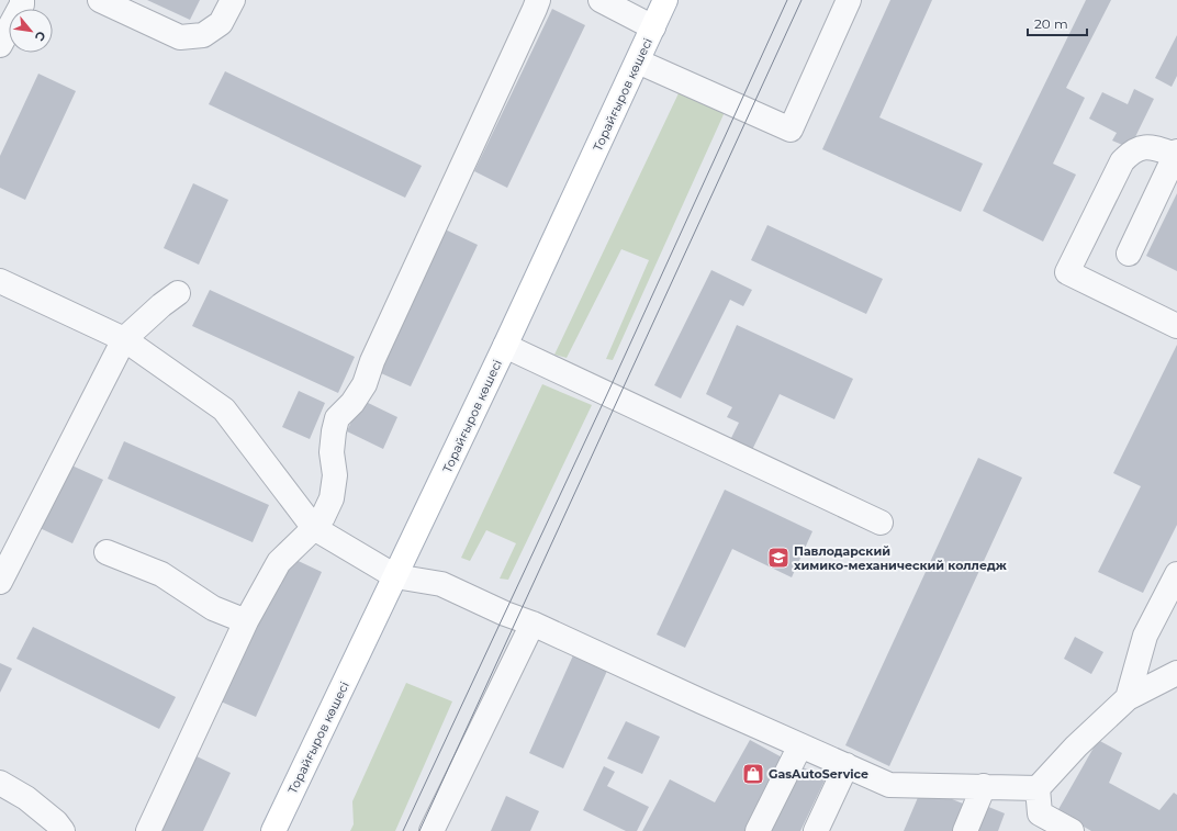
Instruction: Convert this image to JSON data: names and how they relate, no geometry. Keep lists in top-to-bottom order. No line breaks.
{"streets":{"main road":["Торайғыров көшесі"]},"places":{"school or university":["Павлодарский химико-механический колледж"],"shop":["GasAutoService"]},"scale_bar":"20 m","north":"bottom right"}
